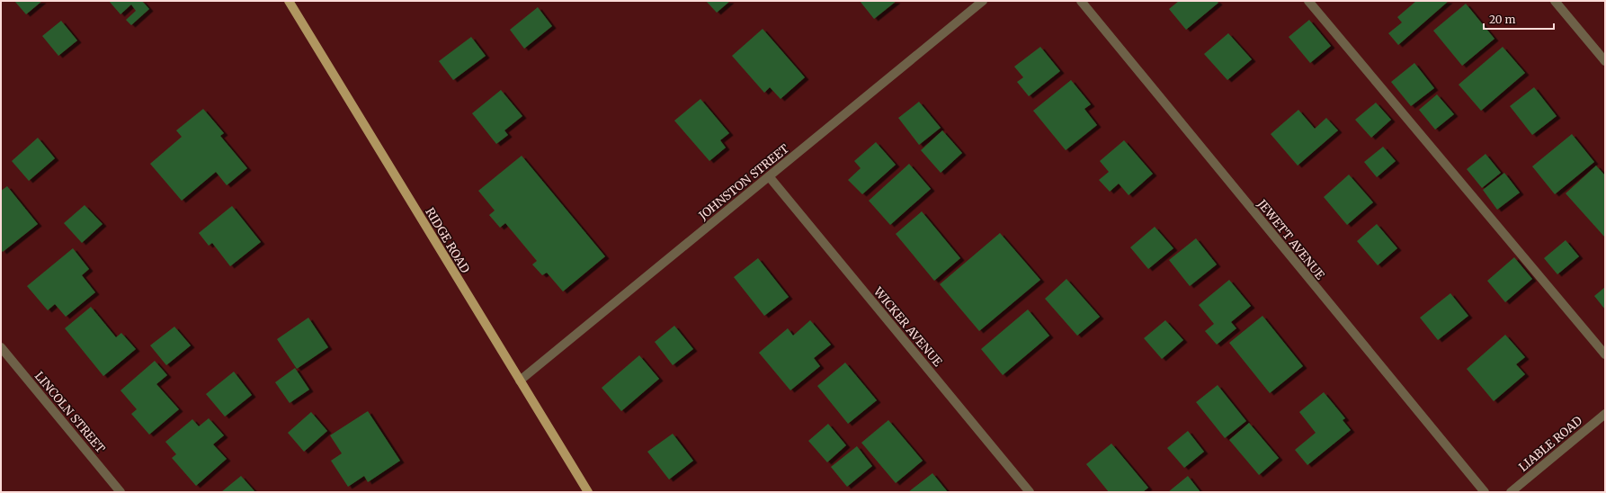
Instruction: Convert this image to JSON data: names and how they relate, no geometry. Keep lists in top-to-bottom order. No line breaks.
{"streets":{"main road":["RIDGE ROAD"],"street":["JOHNSTON STREET","JEWETT AVENUE","WICKER AVENUE","LINCOLN STREET","LIABLE ROAD"]},"crossings":[["JOHNSTON STREET","RIDGE ROAD"],["JOHNSTON STREET","WICKER AVENUE"]],"scale_bar":"20 m"}
